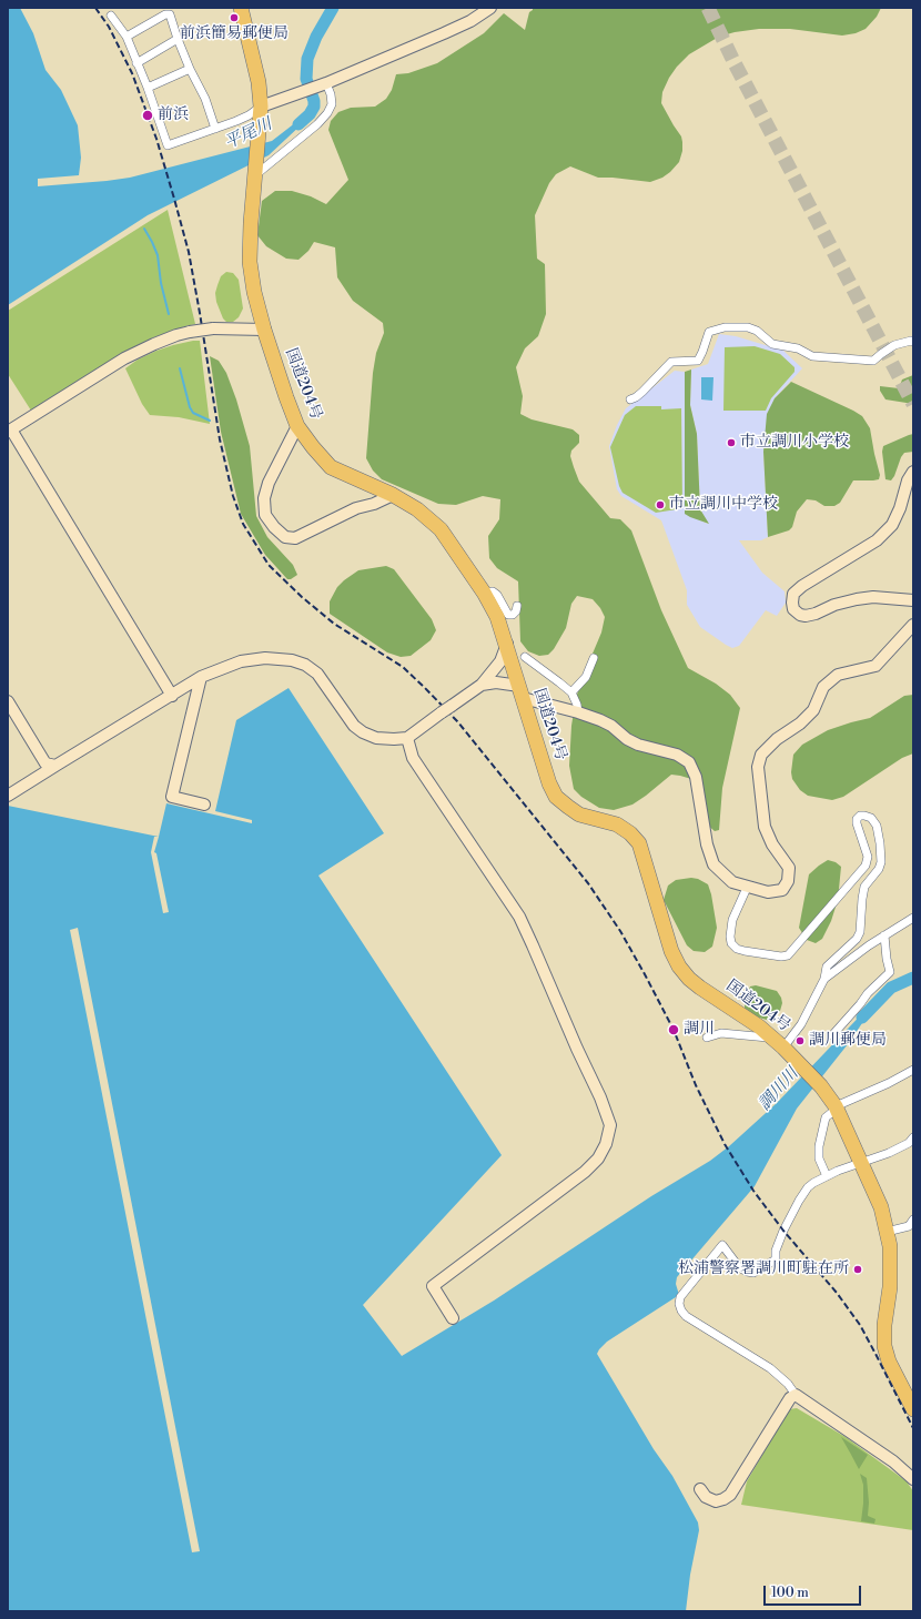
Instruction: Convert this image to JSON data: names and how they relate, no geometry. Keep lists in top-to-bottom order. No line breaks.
{"streets":{"highway":["国道204号"]},"water":["平尾川","調川川"],"places":["前浜簡易郵便局","前浜","市立調川小学校","市立調川中学校","調川","調川郵便局","松浦警察署調川町駐在所"],"scale_bar":"100 m"}
